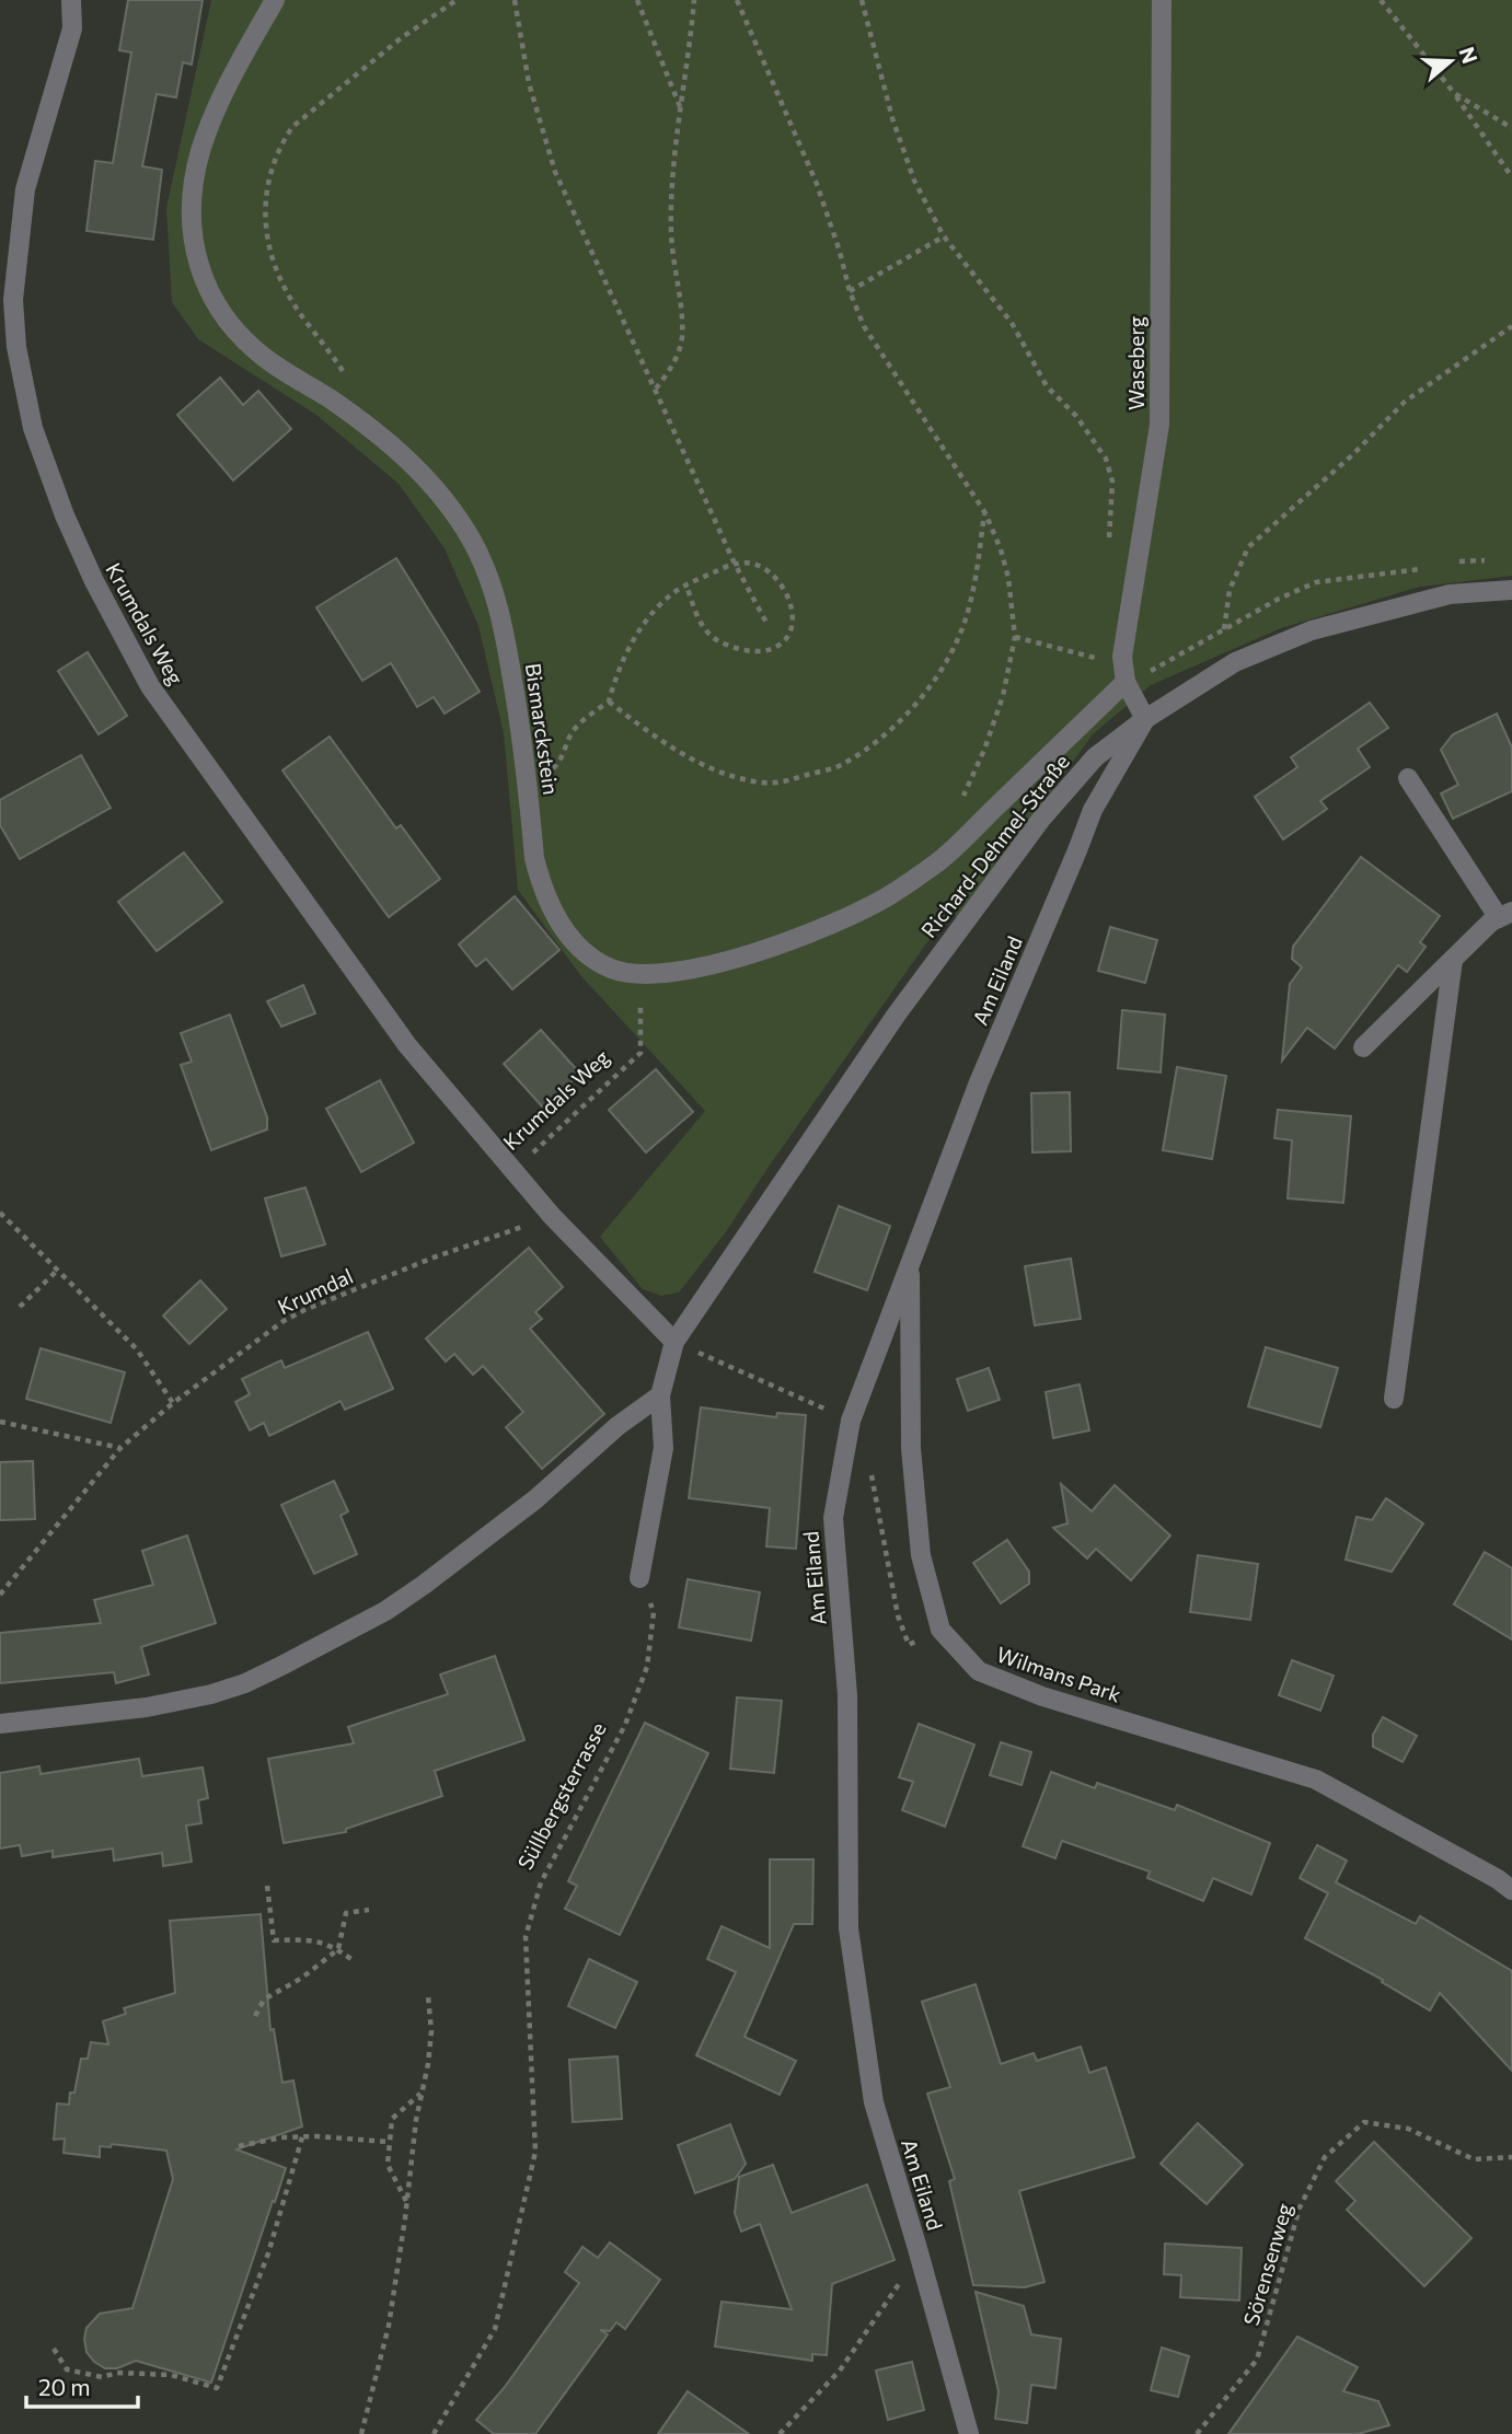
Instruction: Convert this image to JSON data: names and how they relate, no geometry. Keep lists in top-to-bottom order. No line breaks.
{"streets":{"street":["Waseberg","Krumdals Weg","Bismarckstein","Richard-Dehmel-Straße","Am Eiland","Wilmans Park"],"path":["Krumdal","Süllbergsterrasse","Sörensenweg"]},"crossings":[["Waseberg","Bismarckstein"],["Waseberg","Richard-Dehmel-Straße"],["Waseberg","Am Eiland"],["Krumdals Weg","Bismarckstein"],["Krumdals Weg","Richard-Dehmel-Straße"],["Krumdals Weg","Krumdal"],["Richard-Dehmel-Straße","Am Eiland"],["Am Eiland","Wilmans Park"]],"scale_bar":"20 m","north":"right"}
